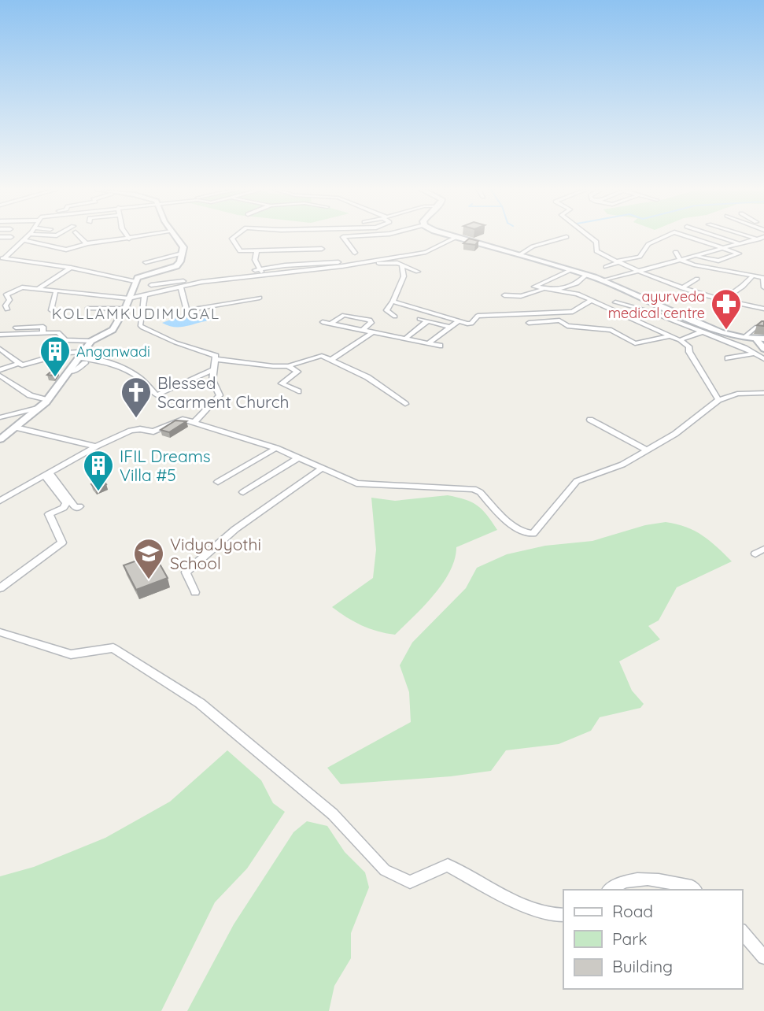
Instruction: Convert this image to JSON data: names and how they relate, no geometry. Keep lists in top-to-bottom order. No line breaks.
{"districts":["KOLLAMKUDIMUGAL"],"places":{"pharmacy":["ayurveda medical centre"],"building":["Anganwadi","IFIL Dreams Villa #5"],"church":["Blessed Scarment Church"],"school or university":["VidyaJyothi School"]},"legend":["Road","Park","Building"]}
